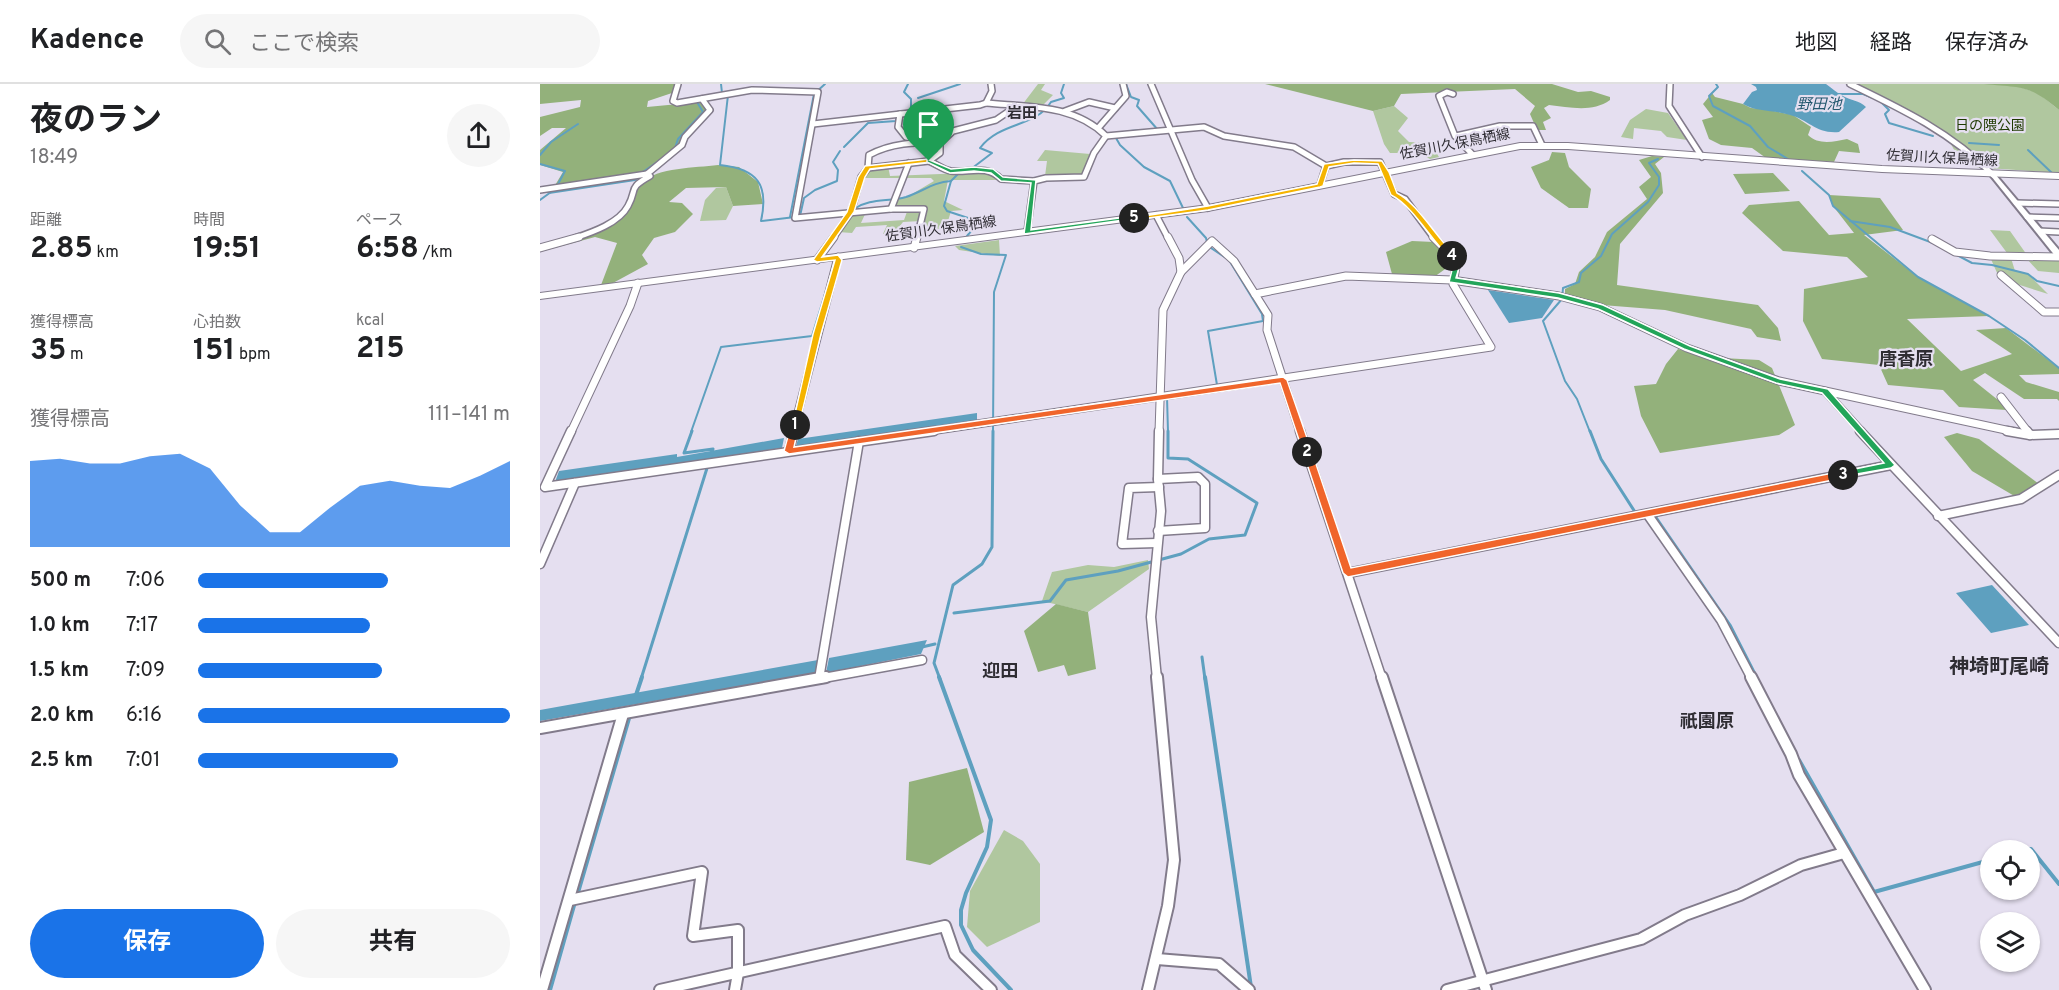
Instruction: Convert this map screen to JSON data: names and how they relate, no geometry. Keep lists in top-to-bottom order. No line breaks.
{"streets":{"main road":["佐賀川久保鳥栖線"]},"districts":["岩田","唐香原","神埼町尾崎","迎田","祇園原"],"water":["野田池"],"parks":["日の隈公園"],"page":{"header":"Kadence","search":"ここで検索","nav":["地図","経路","保存済み"],"heading":["夜のラン","18:49"],"stats":[["距離","2.85 km"],["時間","19:51"],["ペース","6:58 /km"],["獲得標高","35 m"],["心拍数","151 bpm"],["kcal","215"]],"pins":["5","4","1","2","3"],"chart":["獲得標高","111–141 m"],"list":[{"name":"500 m","note":"7:06"},{"name":"1.0 km","note":"7:17"},{"name":"1.5 km","note":"7:09"},{"name":"2.0 km","note":"6:16"},{"name":"2.5 km","note":"7:01"}],"buttons":["保存","共有"]}}
